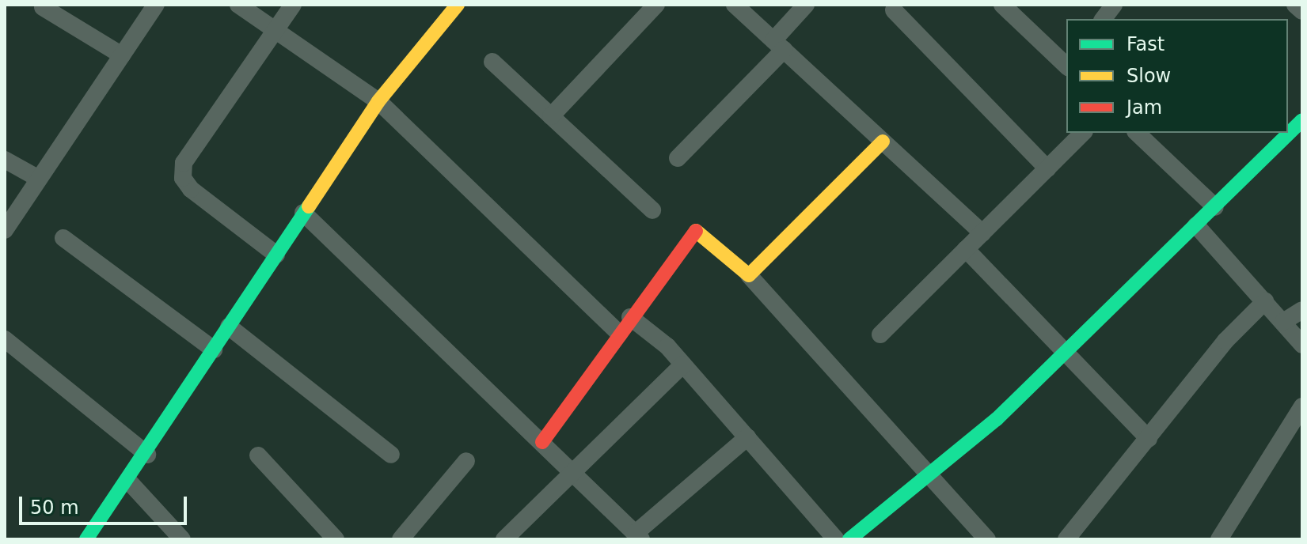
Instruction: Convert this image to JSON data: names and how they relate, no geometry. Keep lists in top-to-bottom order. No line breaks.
{"legend":["Fast","Slow","Jam"],"scale_bar":"50 m"}
